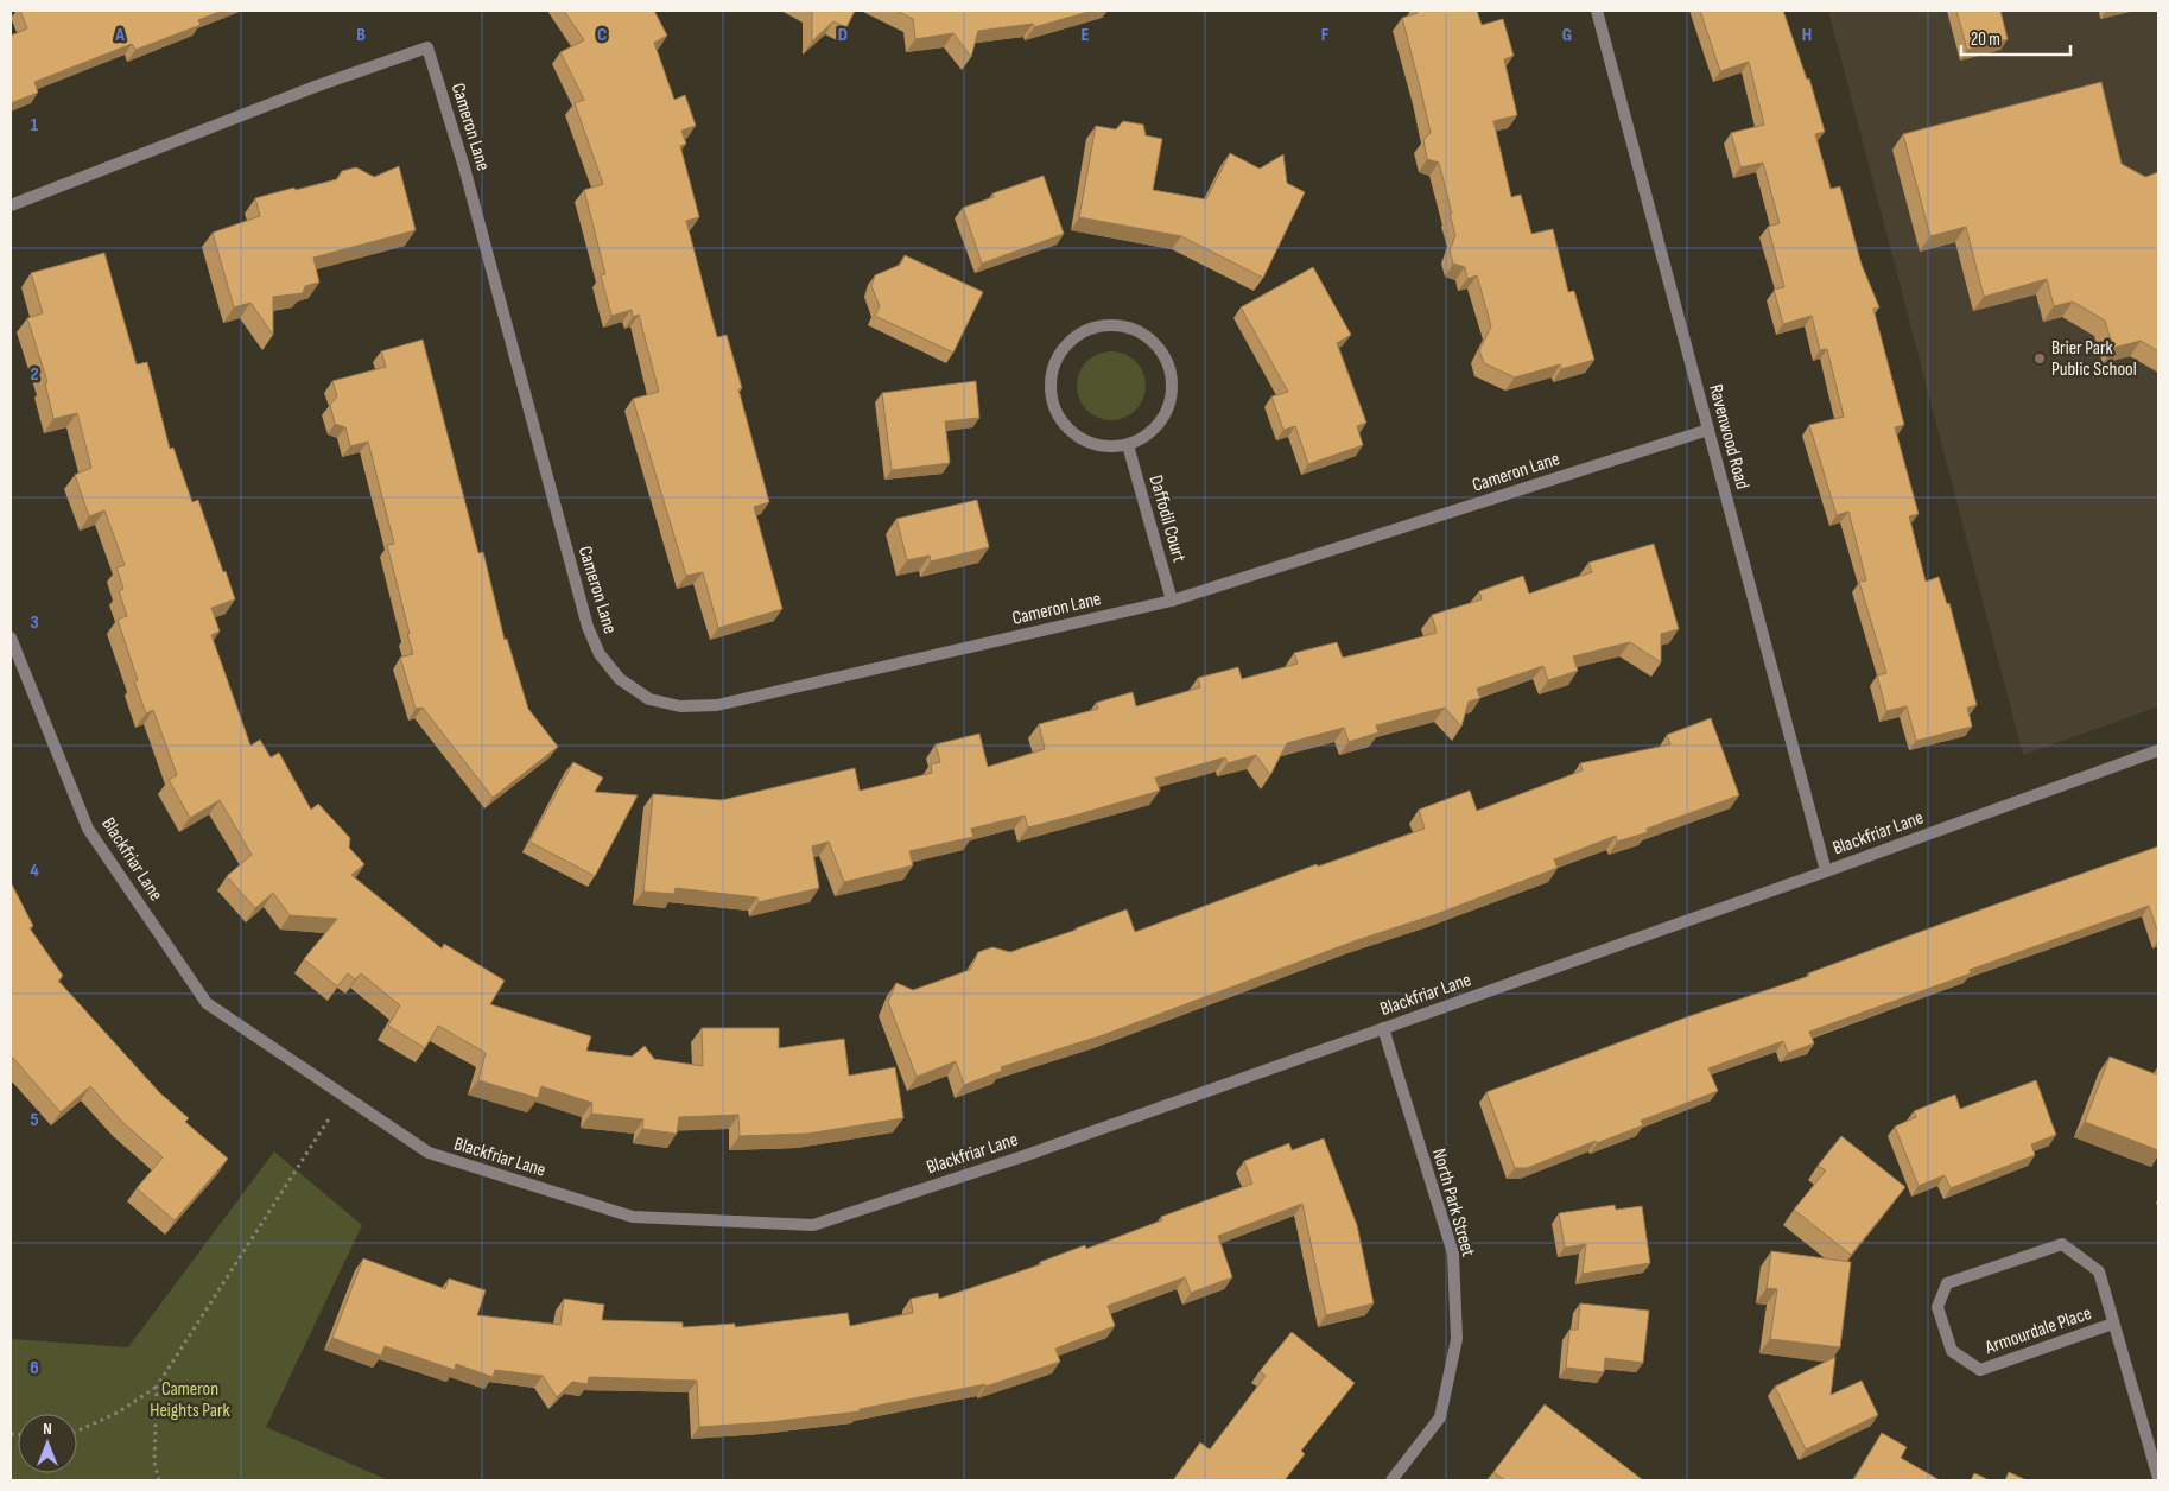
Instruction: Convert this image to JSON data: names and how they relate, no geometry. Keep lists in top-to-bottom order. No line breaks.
{"streets":{"street":["Cameron Lane","Ravenwood Road","Daffodil Court","Blackfriar Lane","North Park Street","Armourdale Place"]},"crossings":[["Cameron Lane","Ravenwood Road"],["Cameron Lane","Daffodil Court"],["Ravenwood Road","Blackfriar Lane"],["Blackfriar Lane","North Park Street"]],"parks":["Cameron Heights Park"],"places":["Brier Park Public School"],"scale_bar":"20 m","north":"top","grid":{"columns":["A","B","C","D","E","F","G","H"],"rows":["1","2","3","4","5","6"]}}
